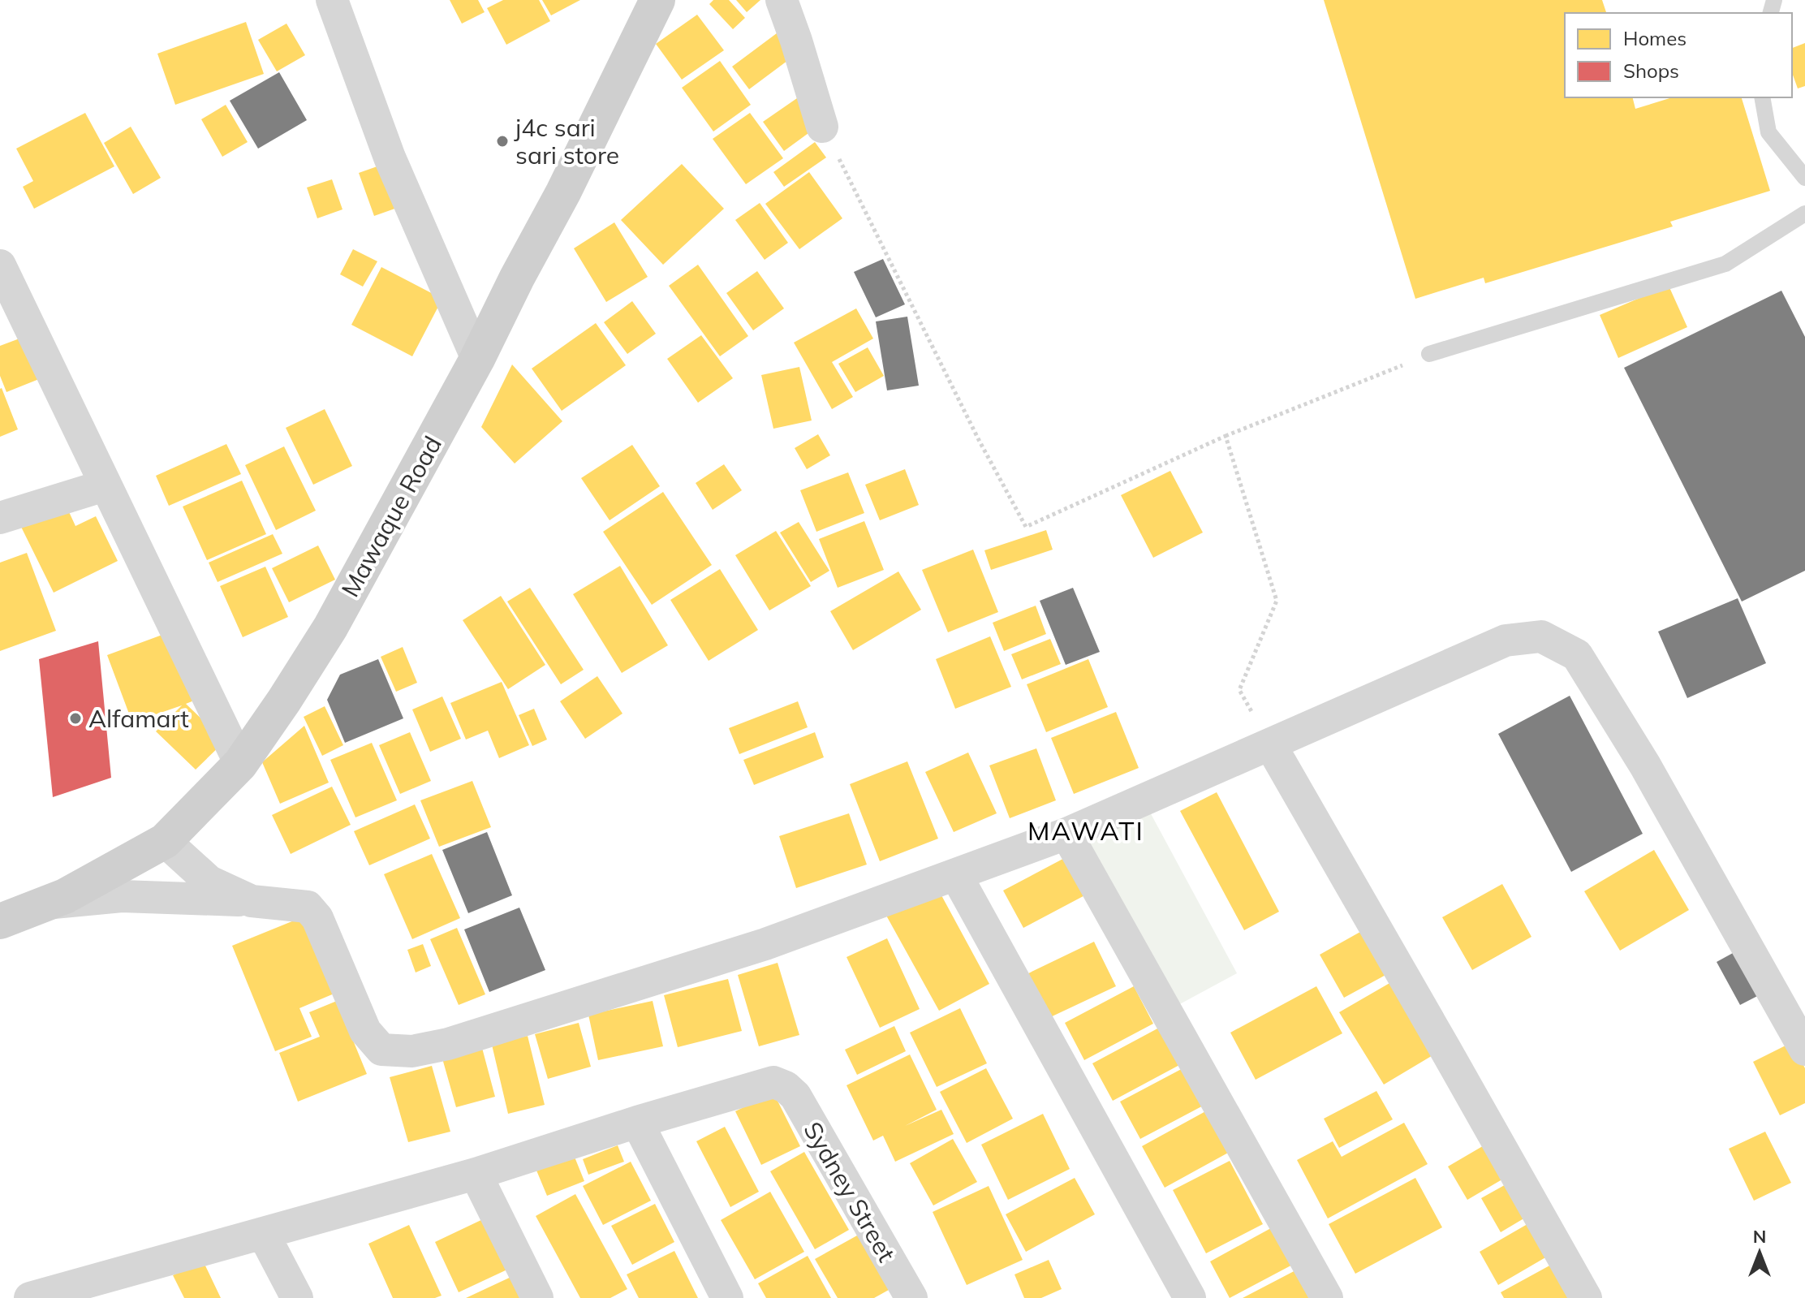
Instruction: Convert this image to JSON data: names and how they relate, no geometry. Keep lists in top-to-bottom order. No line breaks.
{"streets":{"main road":["Mawaque Road"],"street":["Sydney Street"]},"districts":["MAWATI"],"places":["j4c sari sari store","Alfamart"],"legend":["Homes","Shops"],"north":"top"}
